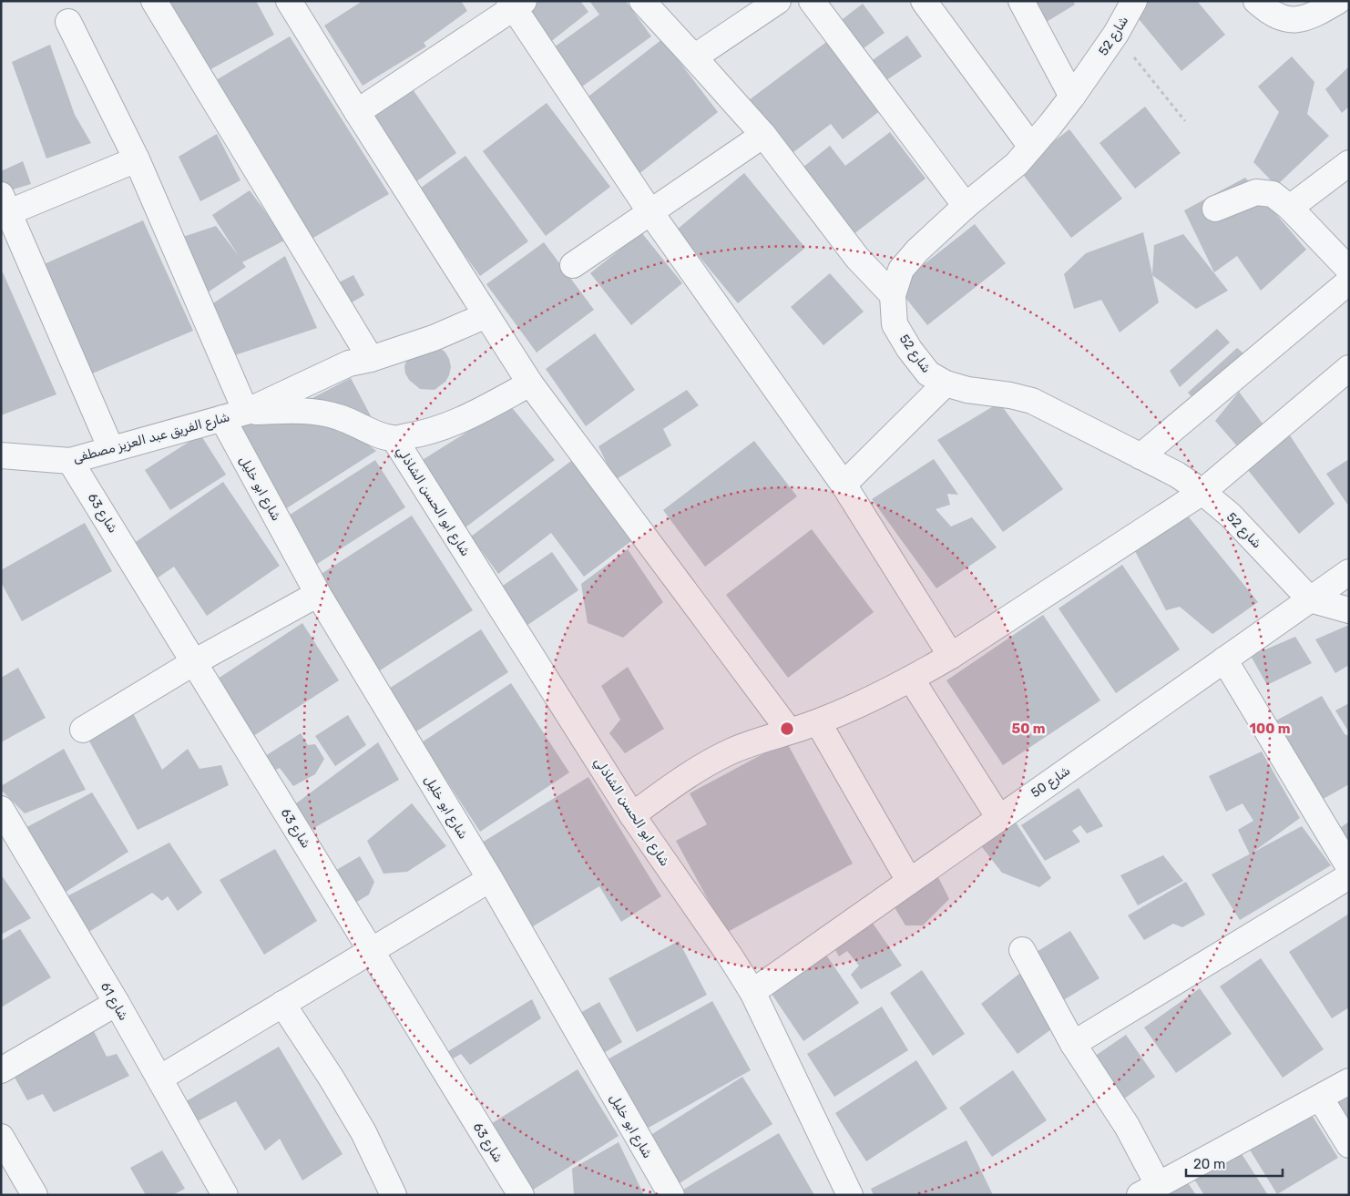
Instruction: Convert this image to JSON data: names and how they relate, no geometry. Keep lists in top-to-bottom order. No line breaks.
{"streets":{"street":["شارع 52","شارع الفريق عبد العزيز مصطفى","شارع ابو خليل","شارع ابو الحسن الشاذلي","شارع 63","شارع 50","شارع 61"]},"crossings":[["شارع 52","شارع 50"],["شارع الفريق عبد العزيز مصطفى","شارع ابو خليل"],["شارع الفريق عبد العزيز مصطفى","شارع ابو الحسن الشاذلي"],["شارع الفريق عبد العزيز مصطفى","شارع 63"],["شارع ابو الحسن الشاذلي","شارع 50"]],"scale_bar":"20 m","rings":["50 m","100 m"]}
